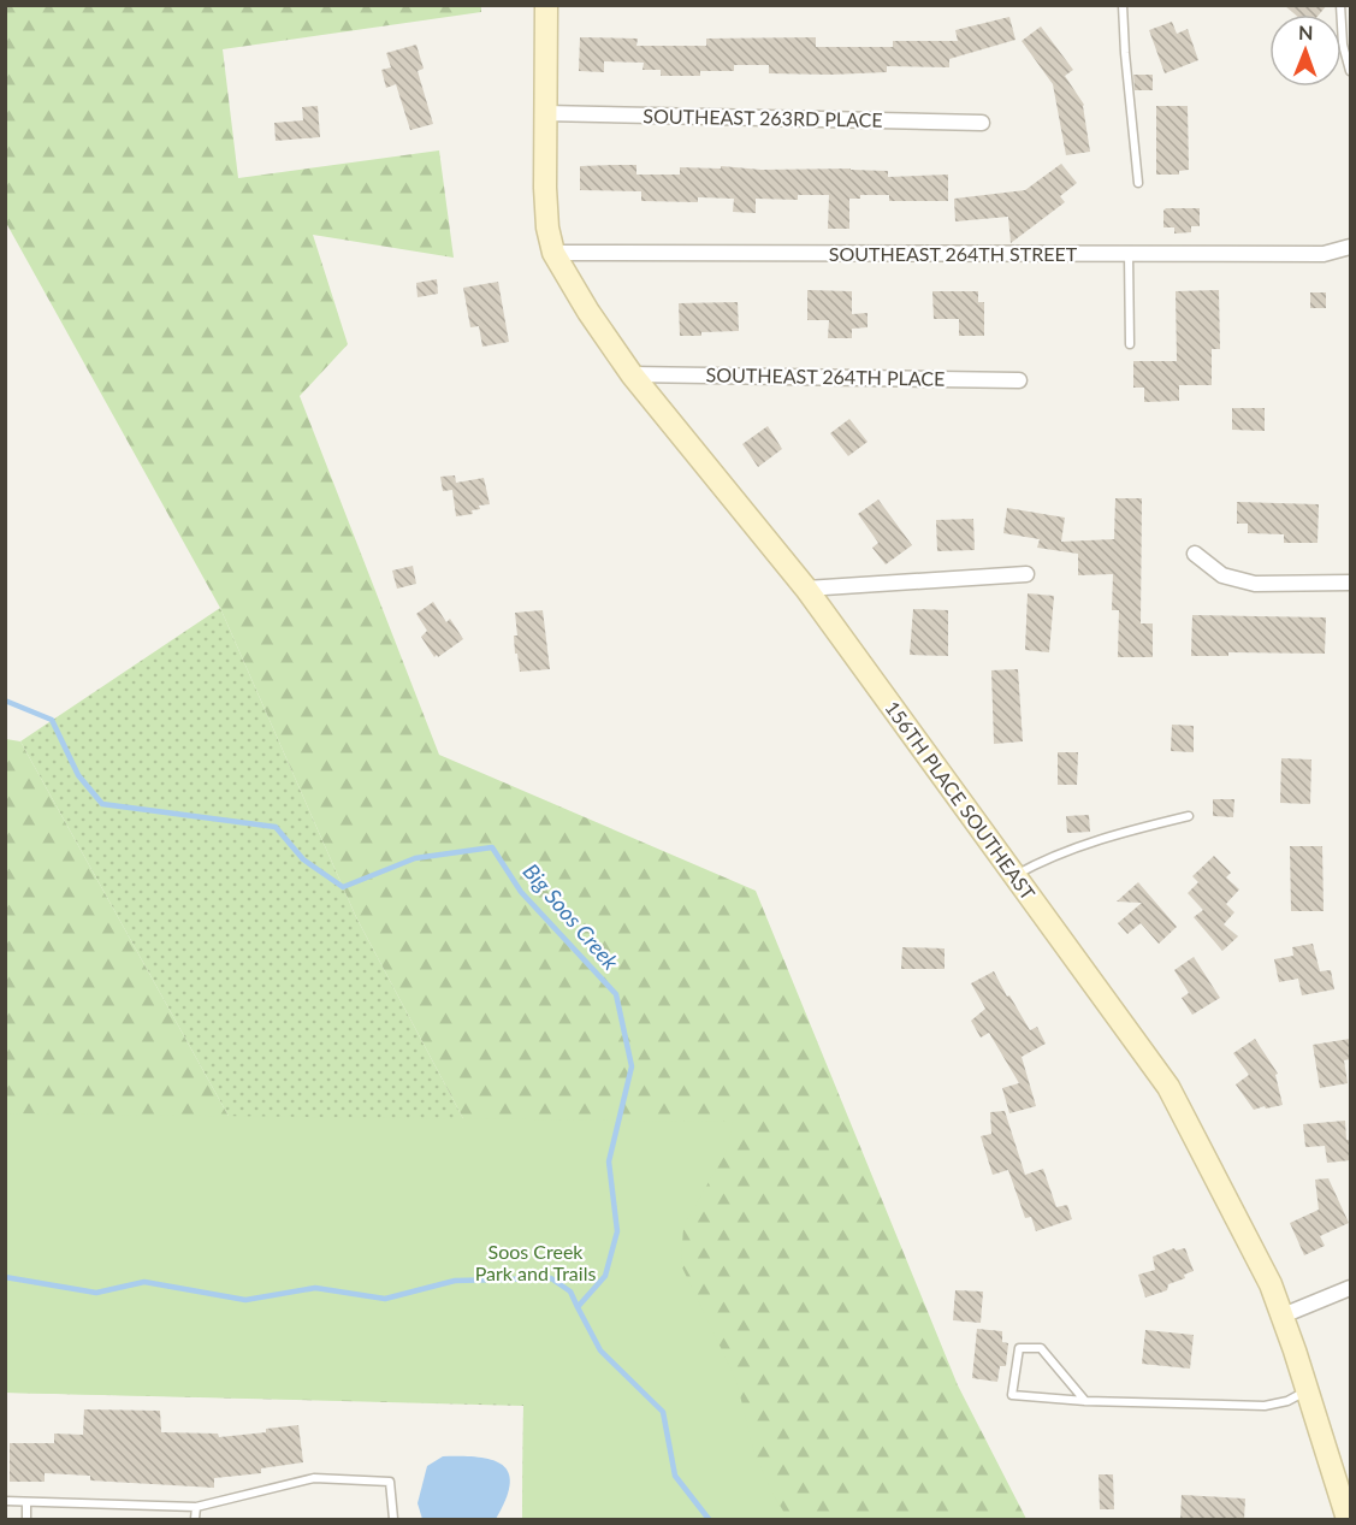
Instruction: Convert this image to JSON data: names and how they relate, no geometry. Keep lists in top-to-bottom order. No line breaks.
{"streets":{"street":["SOUTHEAST 263RD PLACE","SOUTHEAST 264TH STREET","SOUTHEAST 264TH PLACE","156TH PLACE SOUTHEAST"]},"crossings":[["SOUTHEAST 263RD PLACE","156TH PLACE SOUTHEAST"],["SOUTHEAST 264TH STREET","156TH PLACE SOUTHEAST"],["SOUTHEAST 264TH PLACE","156TH PLACE SOUTHEAST"]],"water":["Big Soos Creek"],"parks":["Soos Creek Park and Trails"],"north":"top"}
